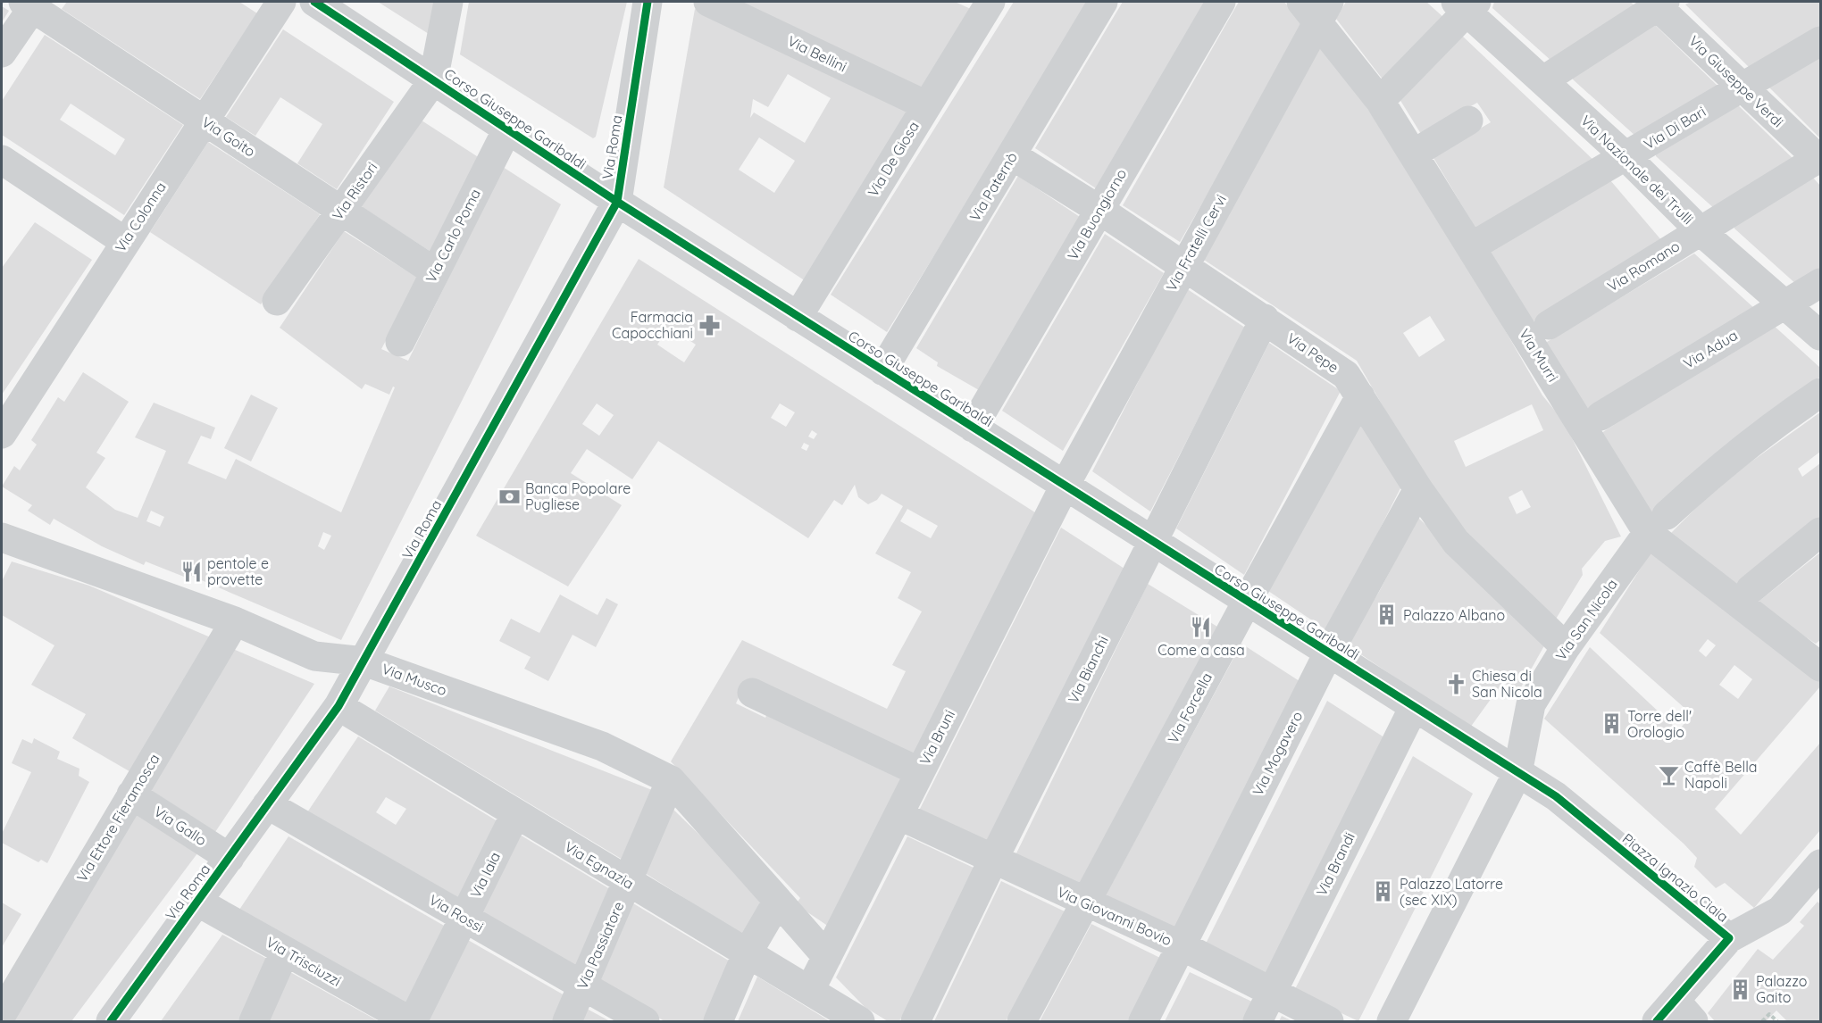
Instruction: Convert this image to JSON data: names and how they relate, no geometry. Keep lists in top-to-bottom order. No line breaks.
{"streets":{"street":["Via Bellini","Via Giuseppe Verdi","Corso Giuseppe Garibaldi","Via Di Bari","Via Goito","Via Roma","Via De Giosa","Via Nazionale dei Trulli","Via Paternò","Via Ristori","Via Buongiorno","Via Colonna","Via Carlo Poma","Via Fratelli Cervi","Via Romano","Via Adua","Via Pepe","Via Murri","Via San Nicola","Via Bianchi","Via Musco","Via Forcella","Via Bruni","Via Mogavero","Via Ettore Fieramosca","Via Gallo","Via Brandi","Via Egnazia","Via Iaia","Piazza Ignazio Ciaia","Via Rossi","Via Giovanni Bovio","Via Passiatore","Via Trisciuzzi"]},"crossings":[["Via Bellini","Via De Giosa"],["Via Giuseppe Verdi","Via Di Bari"],["Via Giuseppe Verdi","Via Romano"],["Corso Giuseppe Garibaldi","Via Roma"],["Corso Giuseppe Garibaldi","Via De Giosa"],["Corso Giuseppe Garibaldi","Via Paternò"],["Corso Giuseppe Garibaldi","Via Ristori"],["Corso Giuseppe Garibaldi","Via Buongiorno"],["Corso Giuseppe Garibaldi","Via Carlo Poma"],["Corso Giuseppe Garibaldi","Via Fratelli Cervi"],["Corso Giuseppe Garibaldi","Via San Nicola"],["Corso Giuseppe Garibaldi","Via Bianchi"],["Corso Giuseppe Garibaldi","Via Forcella"],["Corso Giuseppe Garibaldi","Via Bruni"],["Corso Giuseppe Garibaldi","Via Mogavero"],["Corso Giuseppe Garibaldi","Via Brandi"],["Corso Giuseppe Garibaldi","Piazza Ignazio Ciaia"],["Via Di Bari","Via Nazionale dei Trulli"],["Via Di Bari","Via Murri"],["Via Goito","Via Ristori"],["Via Goito","Via Colonna"],["Via Goito","Via Carlo Poma"],["Via Roma","Via Musco"],["Via Roma","Via Gallo"],["Via Roma","Via Egnazia"],["Via Roma","Via Rossi"],["Via Roma","Via Trisciuzzi"],["Via Nazionale dei Trulli","Via Romano"],["Via Nazionale dei Trulli","Via Adua"],["Via Paternò","Via Pepe"],["Via Buongiorno","Via Pepe"],["Via Fratelli Cervi","Via Pepe"],["Via Fratelli Cervi","Via Murri"],["Via Fratelli Cervi","Via Bruni"],["Via Pepe","Via San Nicola"],["Via Pepe","Via Bianchi"],["Via Pepe","Via Forcella"],["Via Pepe","Via Mogavero"],["Via Murri","Via San Nicola"],["Via San Nicola","Piazza Ignazio Ciaia"],["Via Bianchi","Via Giovanni Bovio"],["Via Musco","Via Bruni"],["Via Musco","Via Ettore Fieramosca"],["Via Musco","Via Passiatore"],["Via Forcella","Via Giovanni Bovio"],["Via Bruni","Via Egnazia"],["Via Bruni","Via Giovanni Bovio"],["Via Mogavero","Via Giovanni Bovio"],["Via Ettore Fieramosca","Via Gallo"],["Via Brandi","Via Giovanni Bovio"],["Via Egnazia","Via Iaia"],["Via Egnazia","Via Passiatore"],["Via Iaia","Via Rossi"],["Via Iaia","Via Trisciuzzi"],["Via Rossi","Via Passiatore"]],"places":{"pharmacy":["Farmacia Capocchiani"],"bank":["Banca Popolare Pugliese"],"restaurant":["pentole e provette","Come a casa"],"building":["Palazzo Albano","Torre dell' Orologio","Palazzo Latorre (sec XIX)","Palazzo Gaito"],"church":["Chiesa di San Nicola"],"bar":["Caffè Bella Napoli"]}}
